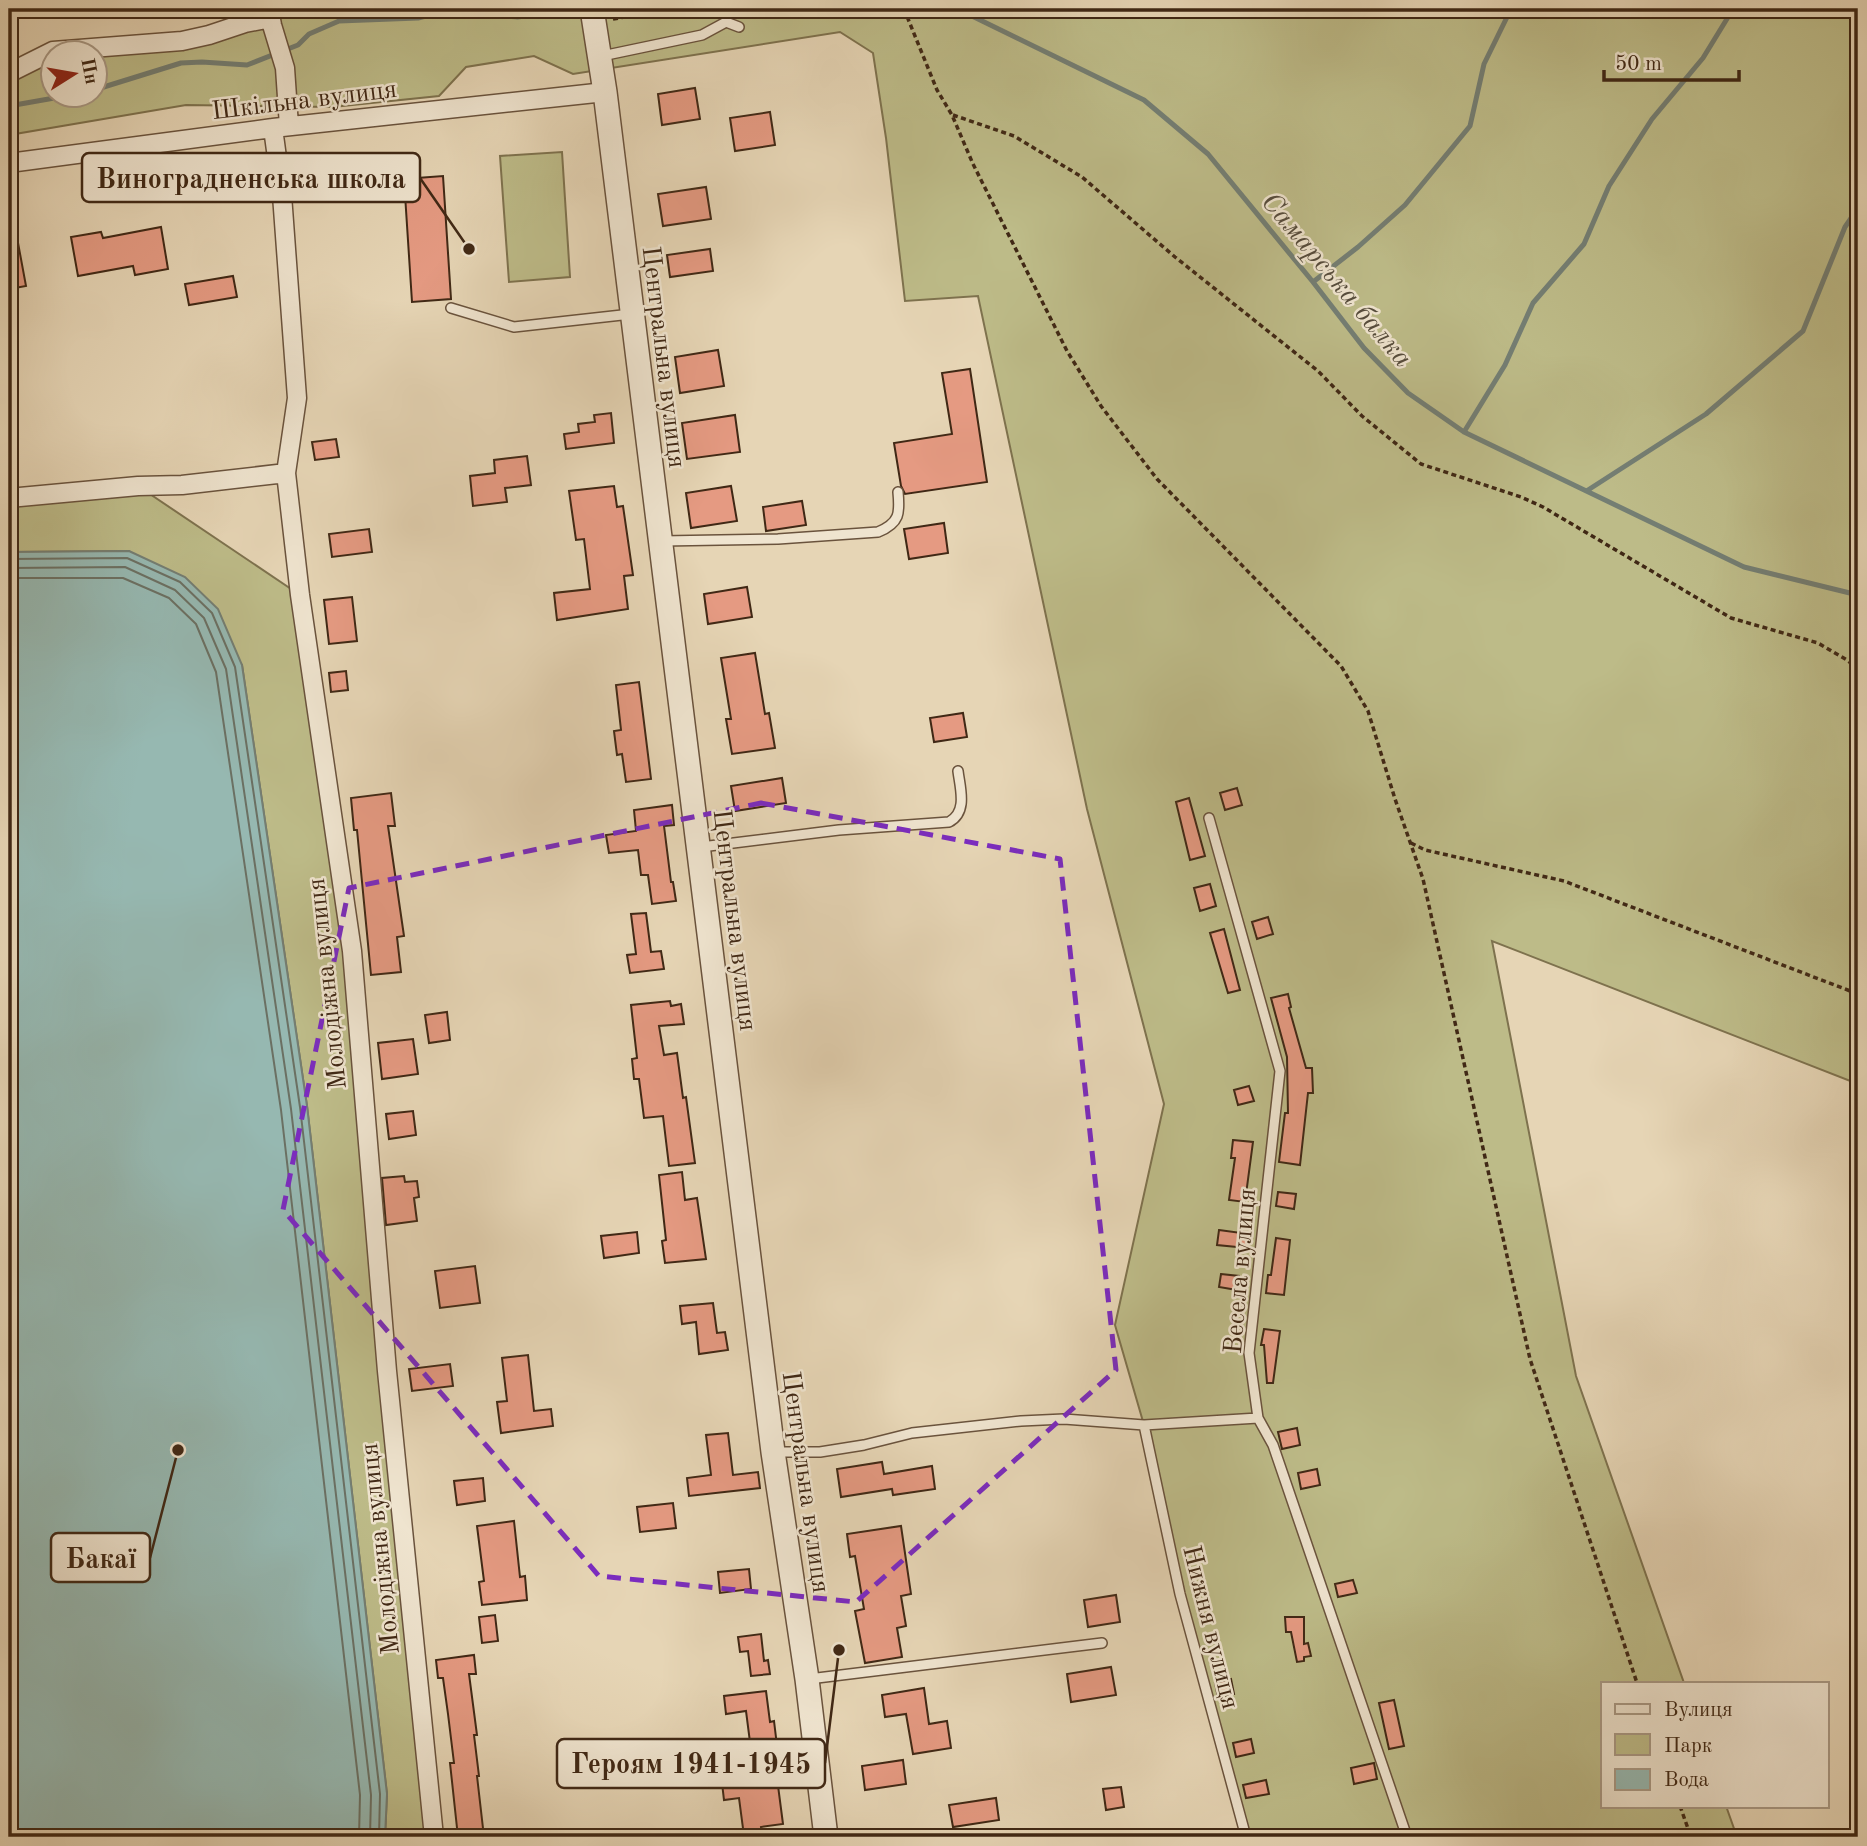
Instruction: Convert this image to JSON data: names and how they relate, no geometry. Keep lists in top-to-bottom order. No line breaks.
{"streets":{"street":["Шкільна вулиця","Центральна вулиця","Молодіжна вулиця"],"lane":["Весела вулиця","Нижня вулиця"]},"crossings":[["Шкільна вулиця","Центральна вулиця"],["Шкільна вулиця","Молодіжна вулиця"]],"water":["Самарська балка"],"places":["Виноградненська школа","Бакаї","Героям 1941-1945"],"legend":["Вулиця","Парк","Вода"],"scale_bar":"50 m","north":"right"}
